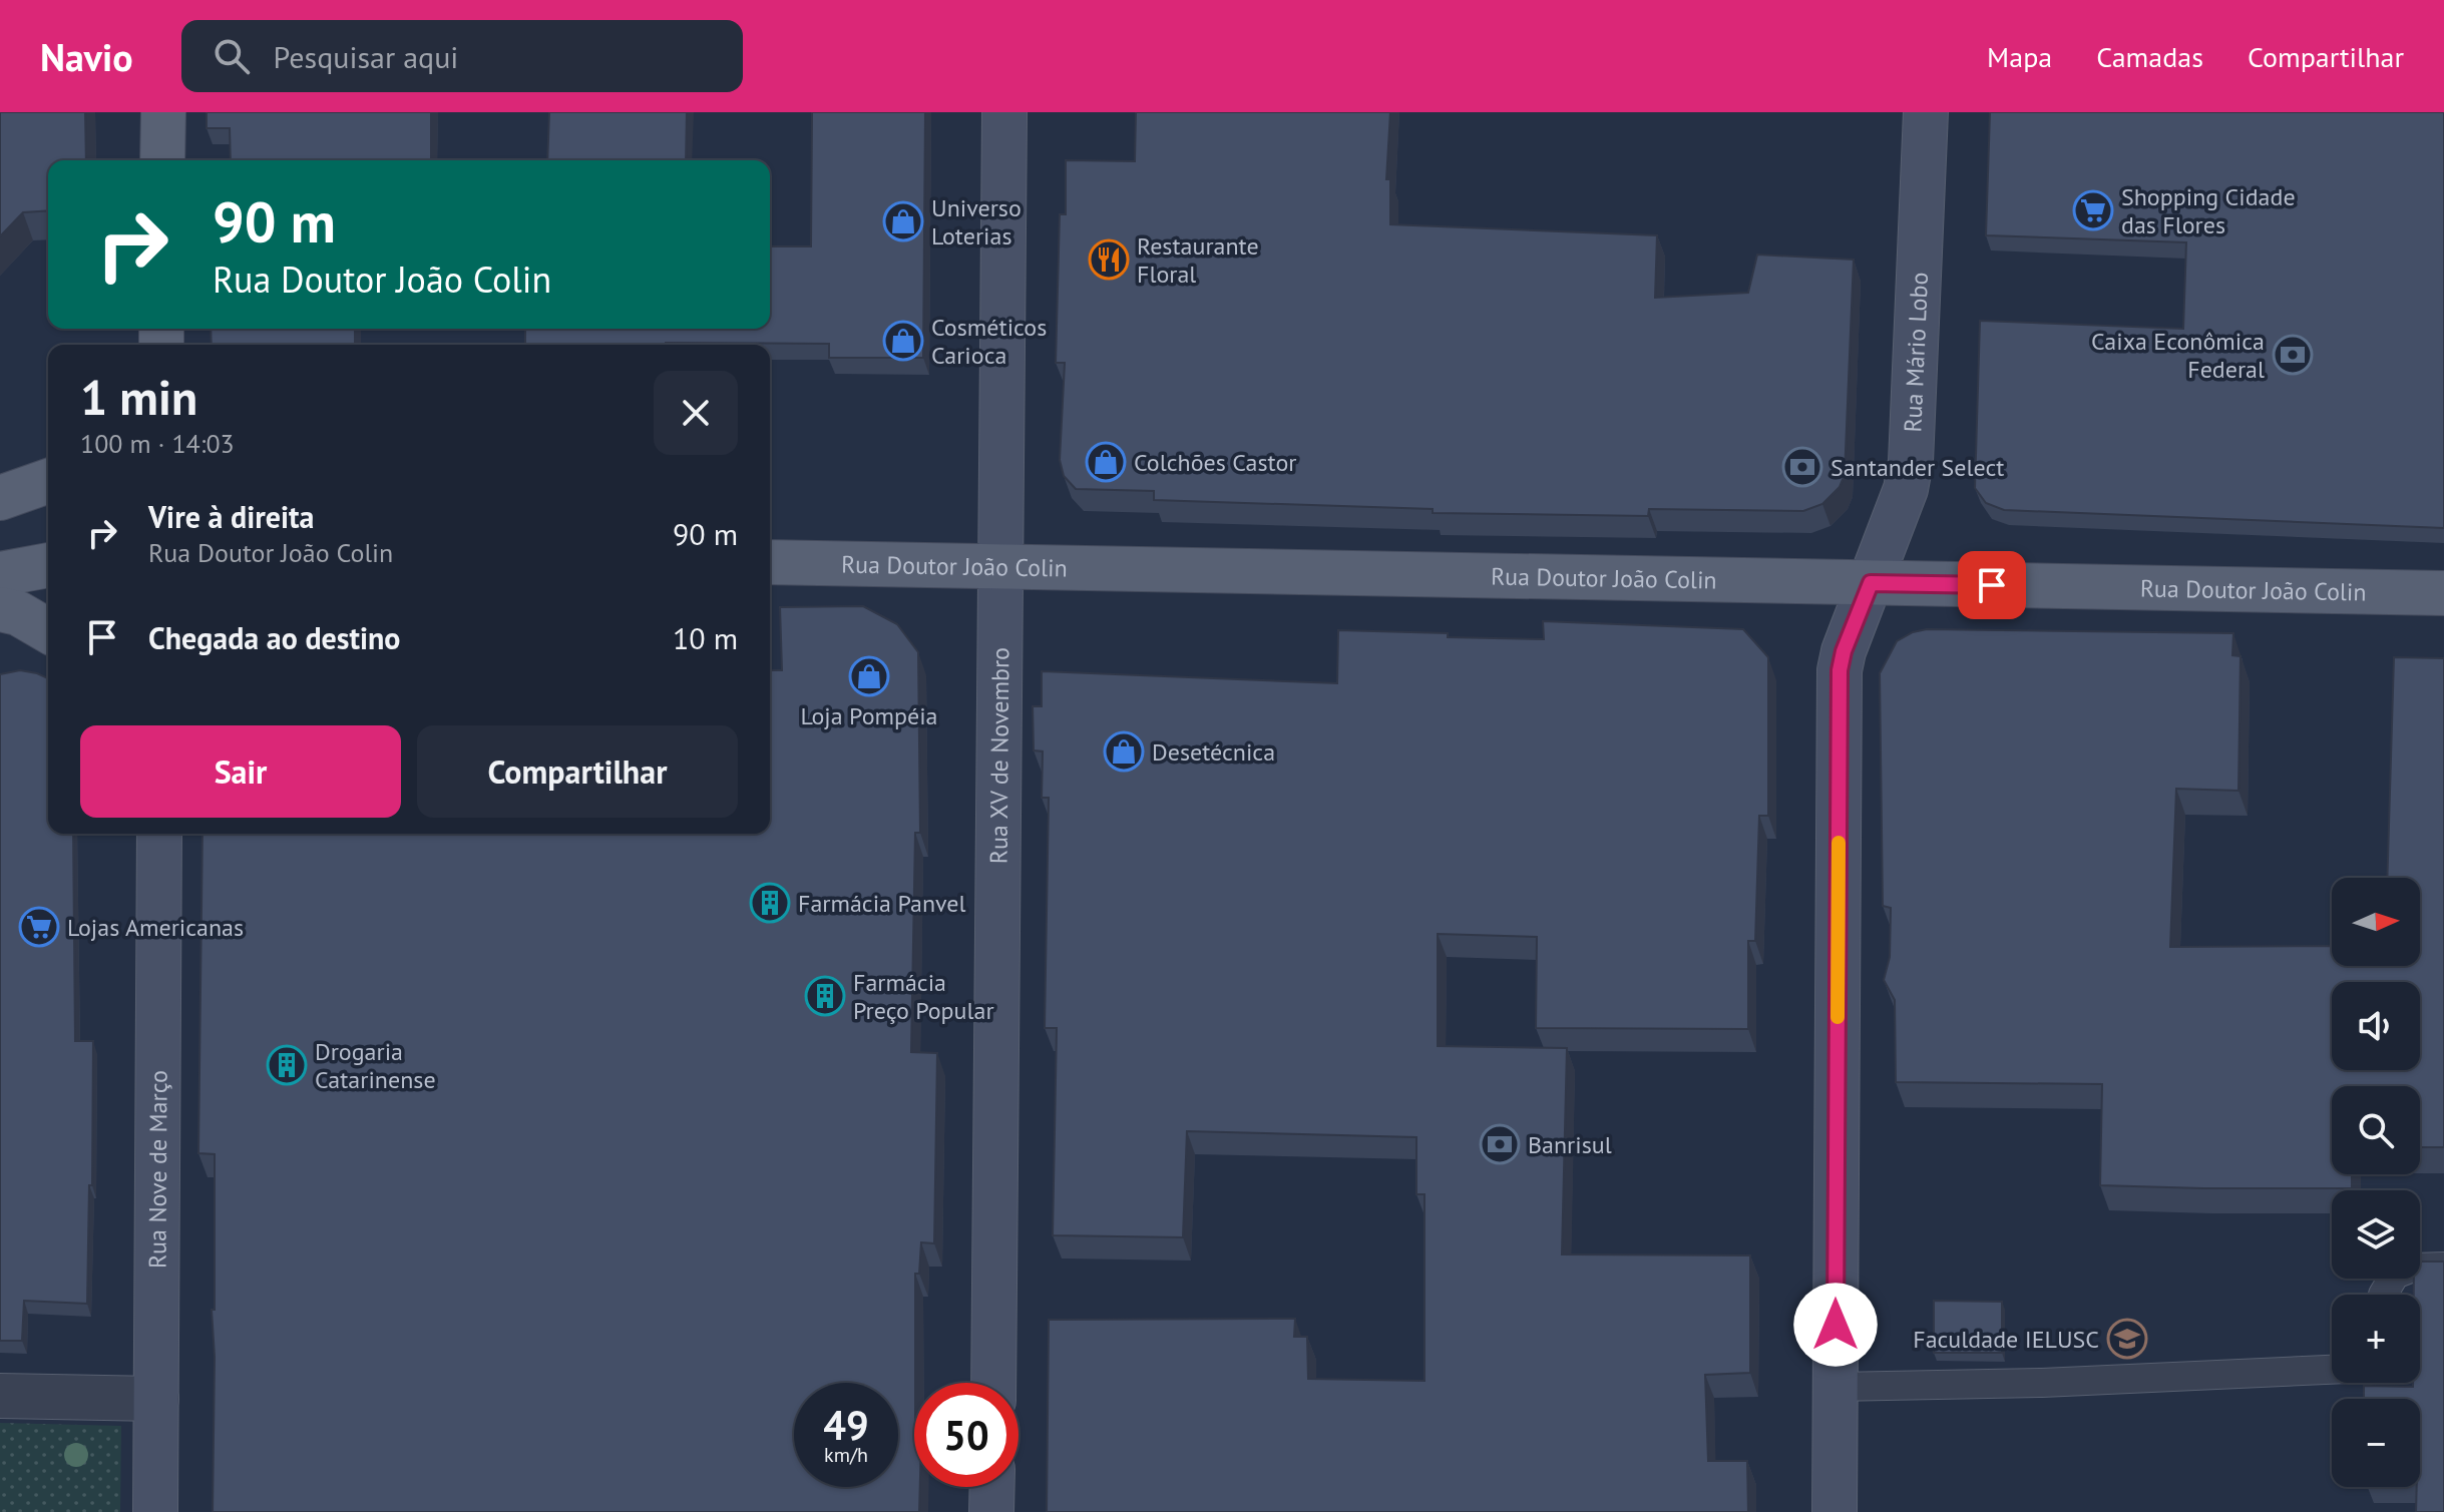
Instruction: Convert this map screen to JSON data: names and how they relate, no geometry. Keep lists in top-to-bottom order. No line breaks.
{"streets":{"main road":["Rua Mário Lobo","Rua Doutor João Colin","Rua XV de Novembro","Rua Nove de Março"]},"crossings":[["Rua Mário Lobo","Rua Doutor João Colin"],["Rua Doutor João Colin","Rua XV de Novembro"]],"places":{"supermarket":["Shopping Cidade das Flores","Lojas Americanas"],"shop":["Universo Loterias","Cosméticos Carioca","Colchões Castor","Loja Pompéia","Desetécnica"],"restaurant":["Restaurante Floral"],"bank":["Caixa Econômica Federal","Santander Select","Banrisul"],"building":["Farmácia Panvel","Farmácia Preço Popular","Drogaria Catarinense"],"school or university":["Faculdade IELUSC"]},"north":"right","page":{"header":"Navio","search":"Pesquisar aqui","nav":["Mapa","Camadas","Compartilhar"],"turn":["90 m","Rua Doutor João Colin"],"heading":["1 min","100 m · 14:03"],"list":[{"name":"Vire à direita","note":"Rua Doutor João Colin","value":"90 m"},{"name":"Chegada ao destino","value":"10 m"}],"buttons":["Sair","Compartilhar"],"map_buttons":["+","−"],"speed":"49 km/h","limit":"50"}}
